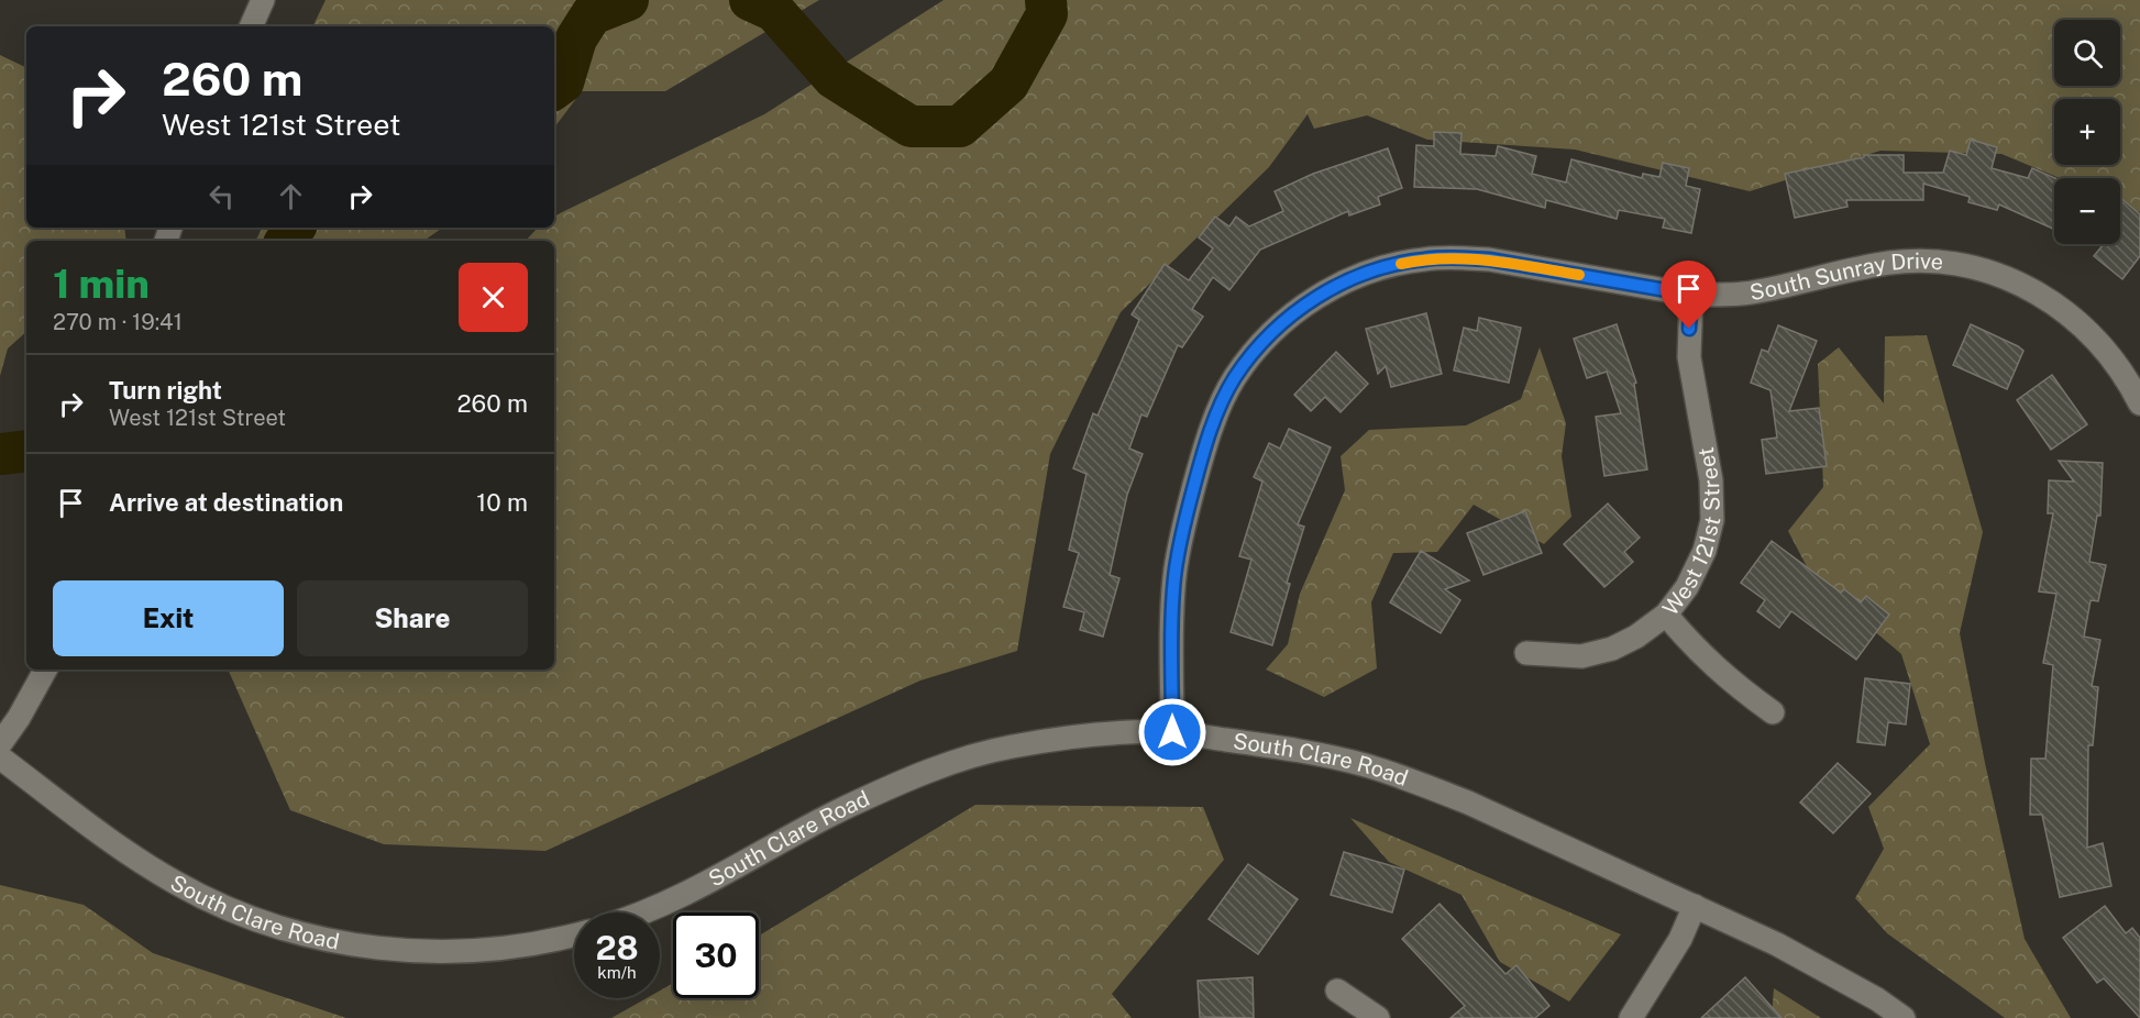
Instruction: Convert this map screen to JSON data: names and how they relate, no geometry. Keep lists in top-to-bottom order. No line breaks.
{"streets":{"street":["South Sunray Drive","West 121st Street","South Clare Road"]},"crossings":[["South Sunray Drive","West 121st Street"],["South Sunray Drive","South Clare Road"]],"page":{"map_buttons":["+","−"],"turn":["260 m","West 121st Street"],"heading":["1 min","270 m · 19:41"],"list":[{"name":"Turn right","note":"West 121st Street","value":"260 m"},{"name":"Arrive at destination","value":"10 m"}],"buttons":["Exit","Share"],"speed":"28 km/h","limit":"30"}}
